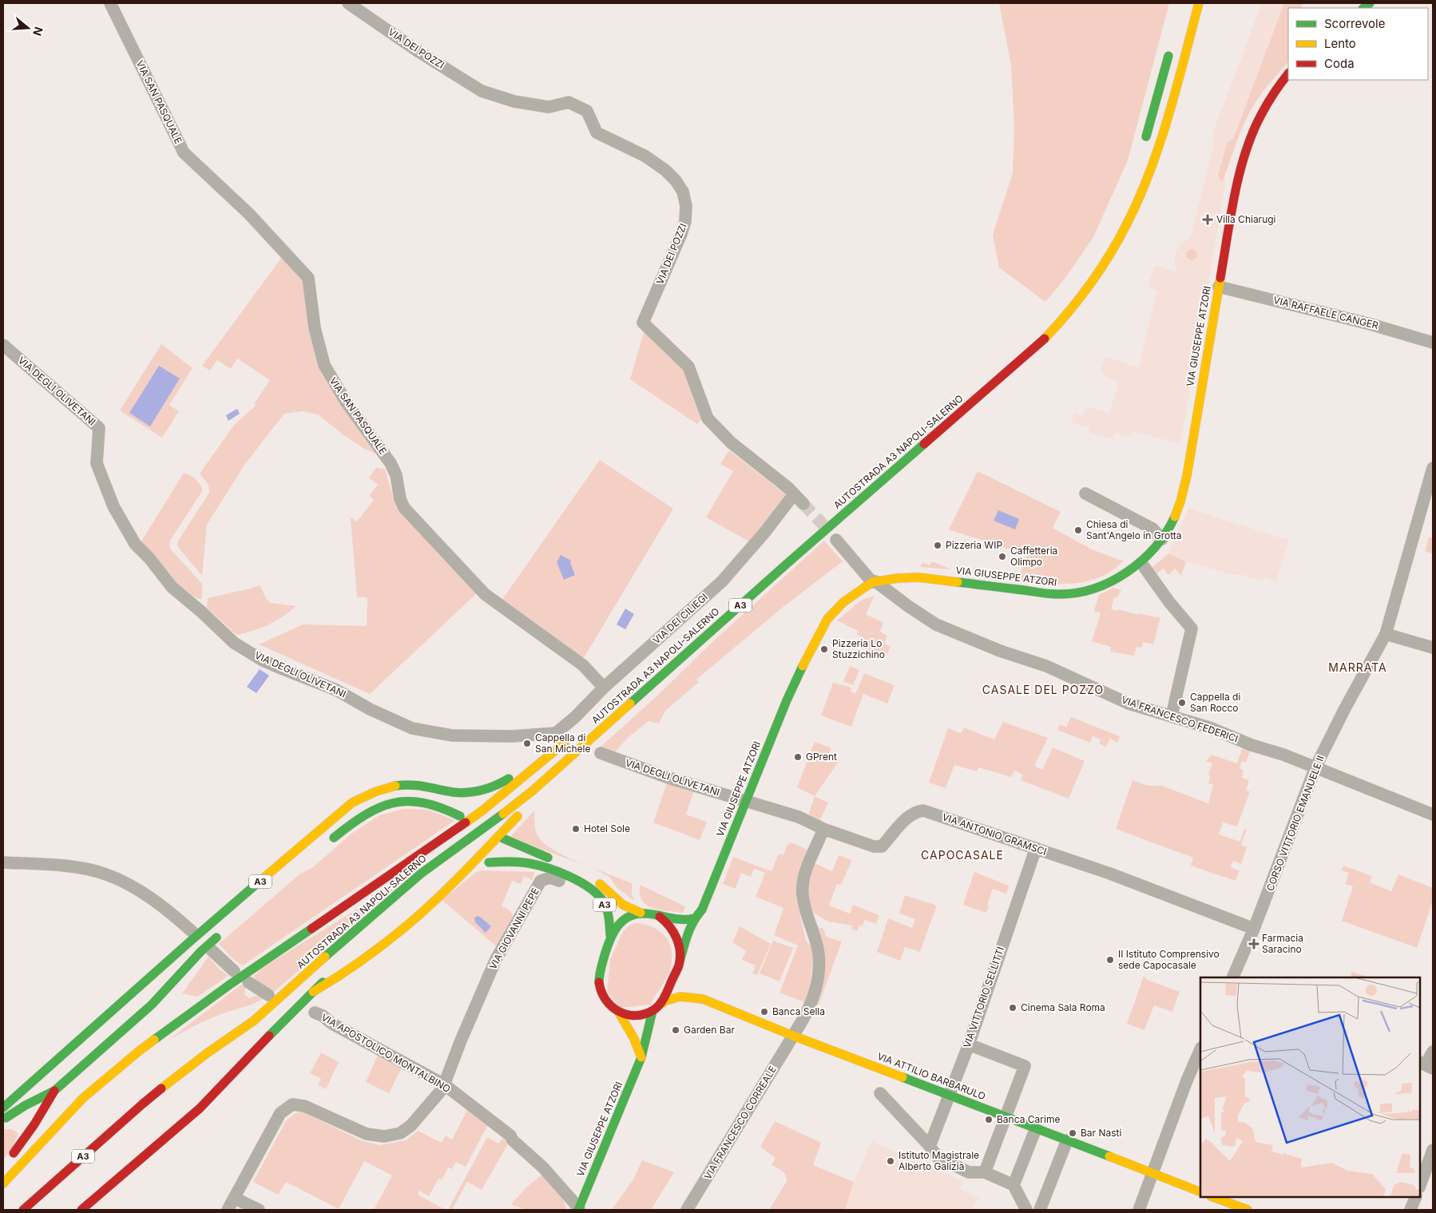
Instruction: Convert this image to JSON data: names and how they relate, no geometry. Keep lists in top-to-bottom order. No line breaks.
{"streets":{"main road":["VIA GIUSEPPE ATZORI","AUTOSTRADA A3 NAPOLI-SALERNO","A3","VIA ATTILIO BARBARULO"],"street":["VIA DEI POZZI","VIA SAN PASQUALE","VIA RAFFAELE CANGER","VIA DEGLI OLIVETANI","VIA DEI CILIEGI","VIA FRANCESCO FEDERICI","CORSO VITTORIO EMANUELE II","VIA ANTONIO GRAMSCI","VIA GIOVANNI PEPE","VIA VITTORIO SELLITTI","VIA APOSTOLICO MONTALBINO","VIA FRANCESCO CORREALE"]},"crossings":[["VIA DEI POZZI","VIA DEI CILIEGI"],["VIA SAN PASQUALE","VIA DEI CILIEGI"],["VIA RAFFAELE CANGER","VIA GIUSEPPE ATZORI"],["VIA GIUSEPPE ATZORI","VIA DEGLI OLIVETANI"],["VIA GIUSEPPE ATZORI","A3"],["VIA GIUSEPPE ATZORI","VIA FRANCESCO FEDERICI"],["VIA GIUSEPPE ATZORI","VIA ANTONIO GRAMSCI"],["VIA GIUSEPPE ATZORI","VIA APOSTOLICO MONTALBINO"],["VIA GIUSEPPE ATZORI","VIA ATTILIO BARBARULO"],["VIA DEGLI OLIVETANI","AUTOSTRADA A3 NAPOLI-SALERNO"],["VIA DEGLI OLIVETANI","VIA DEI CILIEGI"],["VIA DEGLI OLIVETANI","VIA ANTONIO GRAMSCI"],["AUTOSTRADA A3 NAPOLI-SALERNO","A3"],["AUTOSTRADA A3 NAPOLI-SALERNO","VIA DEI CILIEGI"],["A3","VIA GIOVANNI PEPE"],["A3","VIA ATTILIO BARBARULO"],["VIA FRANCESCO FEDERICI","CORSO VITTORIO EMANUELE II"],["CORSO VITTORIO EMANUELE II","VIA ANTONIO GRAMSCI"],["VIA ANTONIO GRAMSCI","VIA VITTORIO SELLITTI"],["VIA ANTONIO GRAMSCI","VIA FRANCESCO CORREALE"],["VIA GIOVANNI PEPE","VIA APOSTOLICO MONTALBINO"],["VIA VITTORIO SELLITTI","VIA ATTILIO BARBARULO"],["VIA ATTILIO BARBARULO","VIA FRANCESCO CORREALE"]],"districts":["MARRATA","CASALE DEL POZZO","CAPOCASALE"],"places":{"health":["Villa Chiarugi","Farmacia Saracino"],"other":["Chiesa di Sant'Angelo in Grotta","Pizzeria WIP","Caffetteria Olimpo","Pizzeria Lo Stuzzichino","Cappella di San Rocco","Cappella di San Michele","GPrent","Hotel Sole","II Istituto Comprensivo sede Capocasale","Cinema Sala Roma","Banca Sella","Garden Bar","Banca Carime","Bar Nasti","Istituto Magistrale Alberto Galizia"]},"legend":["Scorrevole","Lento","Coda"],"north":"right"}
